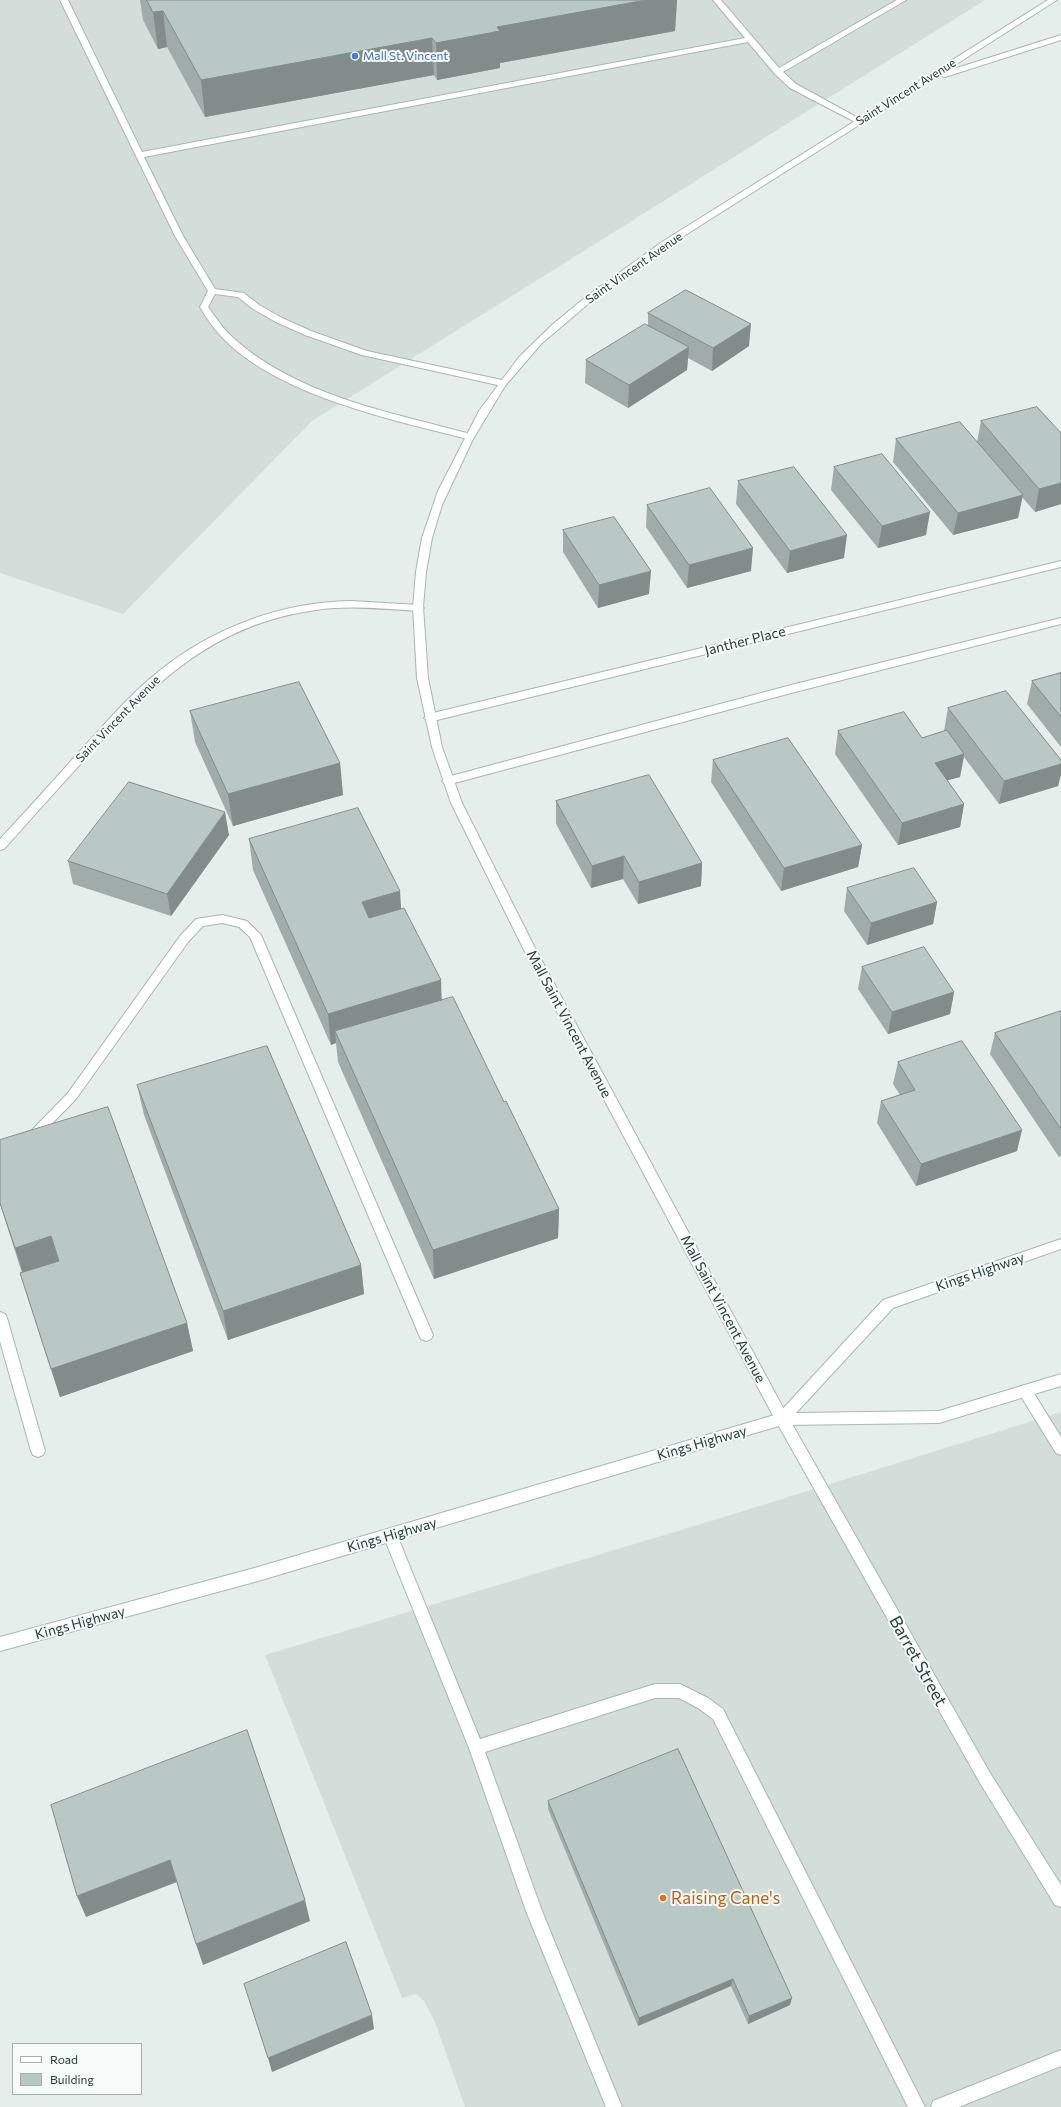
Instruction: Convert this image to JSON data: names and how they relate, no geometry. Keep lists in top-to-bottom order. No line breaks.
{"streets":{"street":["Saint Vincent Avenue","Janther Place","Mall Saint Vincent Avenue","Kings Highway","Barret Street"]},"crossings":[["Saint Vincent Avenue","Mall Saint Vincent Avenue"],["Janther Place","Mall Saint Vincent Avenue"],["Mall Saint Vincent Avenue","Kings Highway"],["Mall Saint Vincent Avenue","Barret Street"],["Kings Highway","Barret Street"]],"places":["Mall St. Vincent","Raising Cane's"],"legend":["Road","Building"]}
